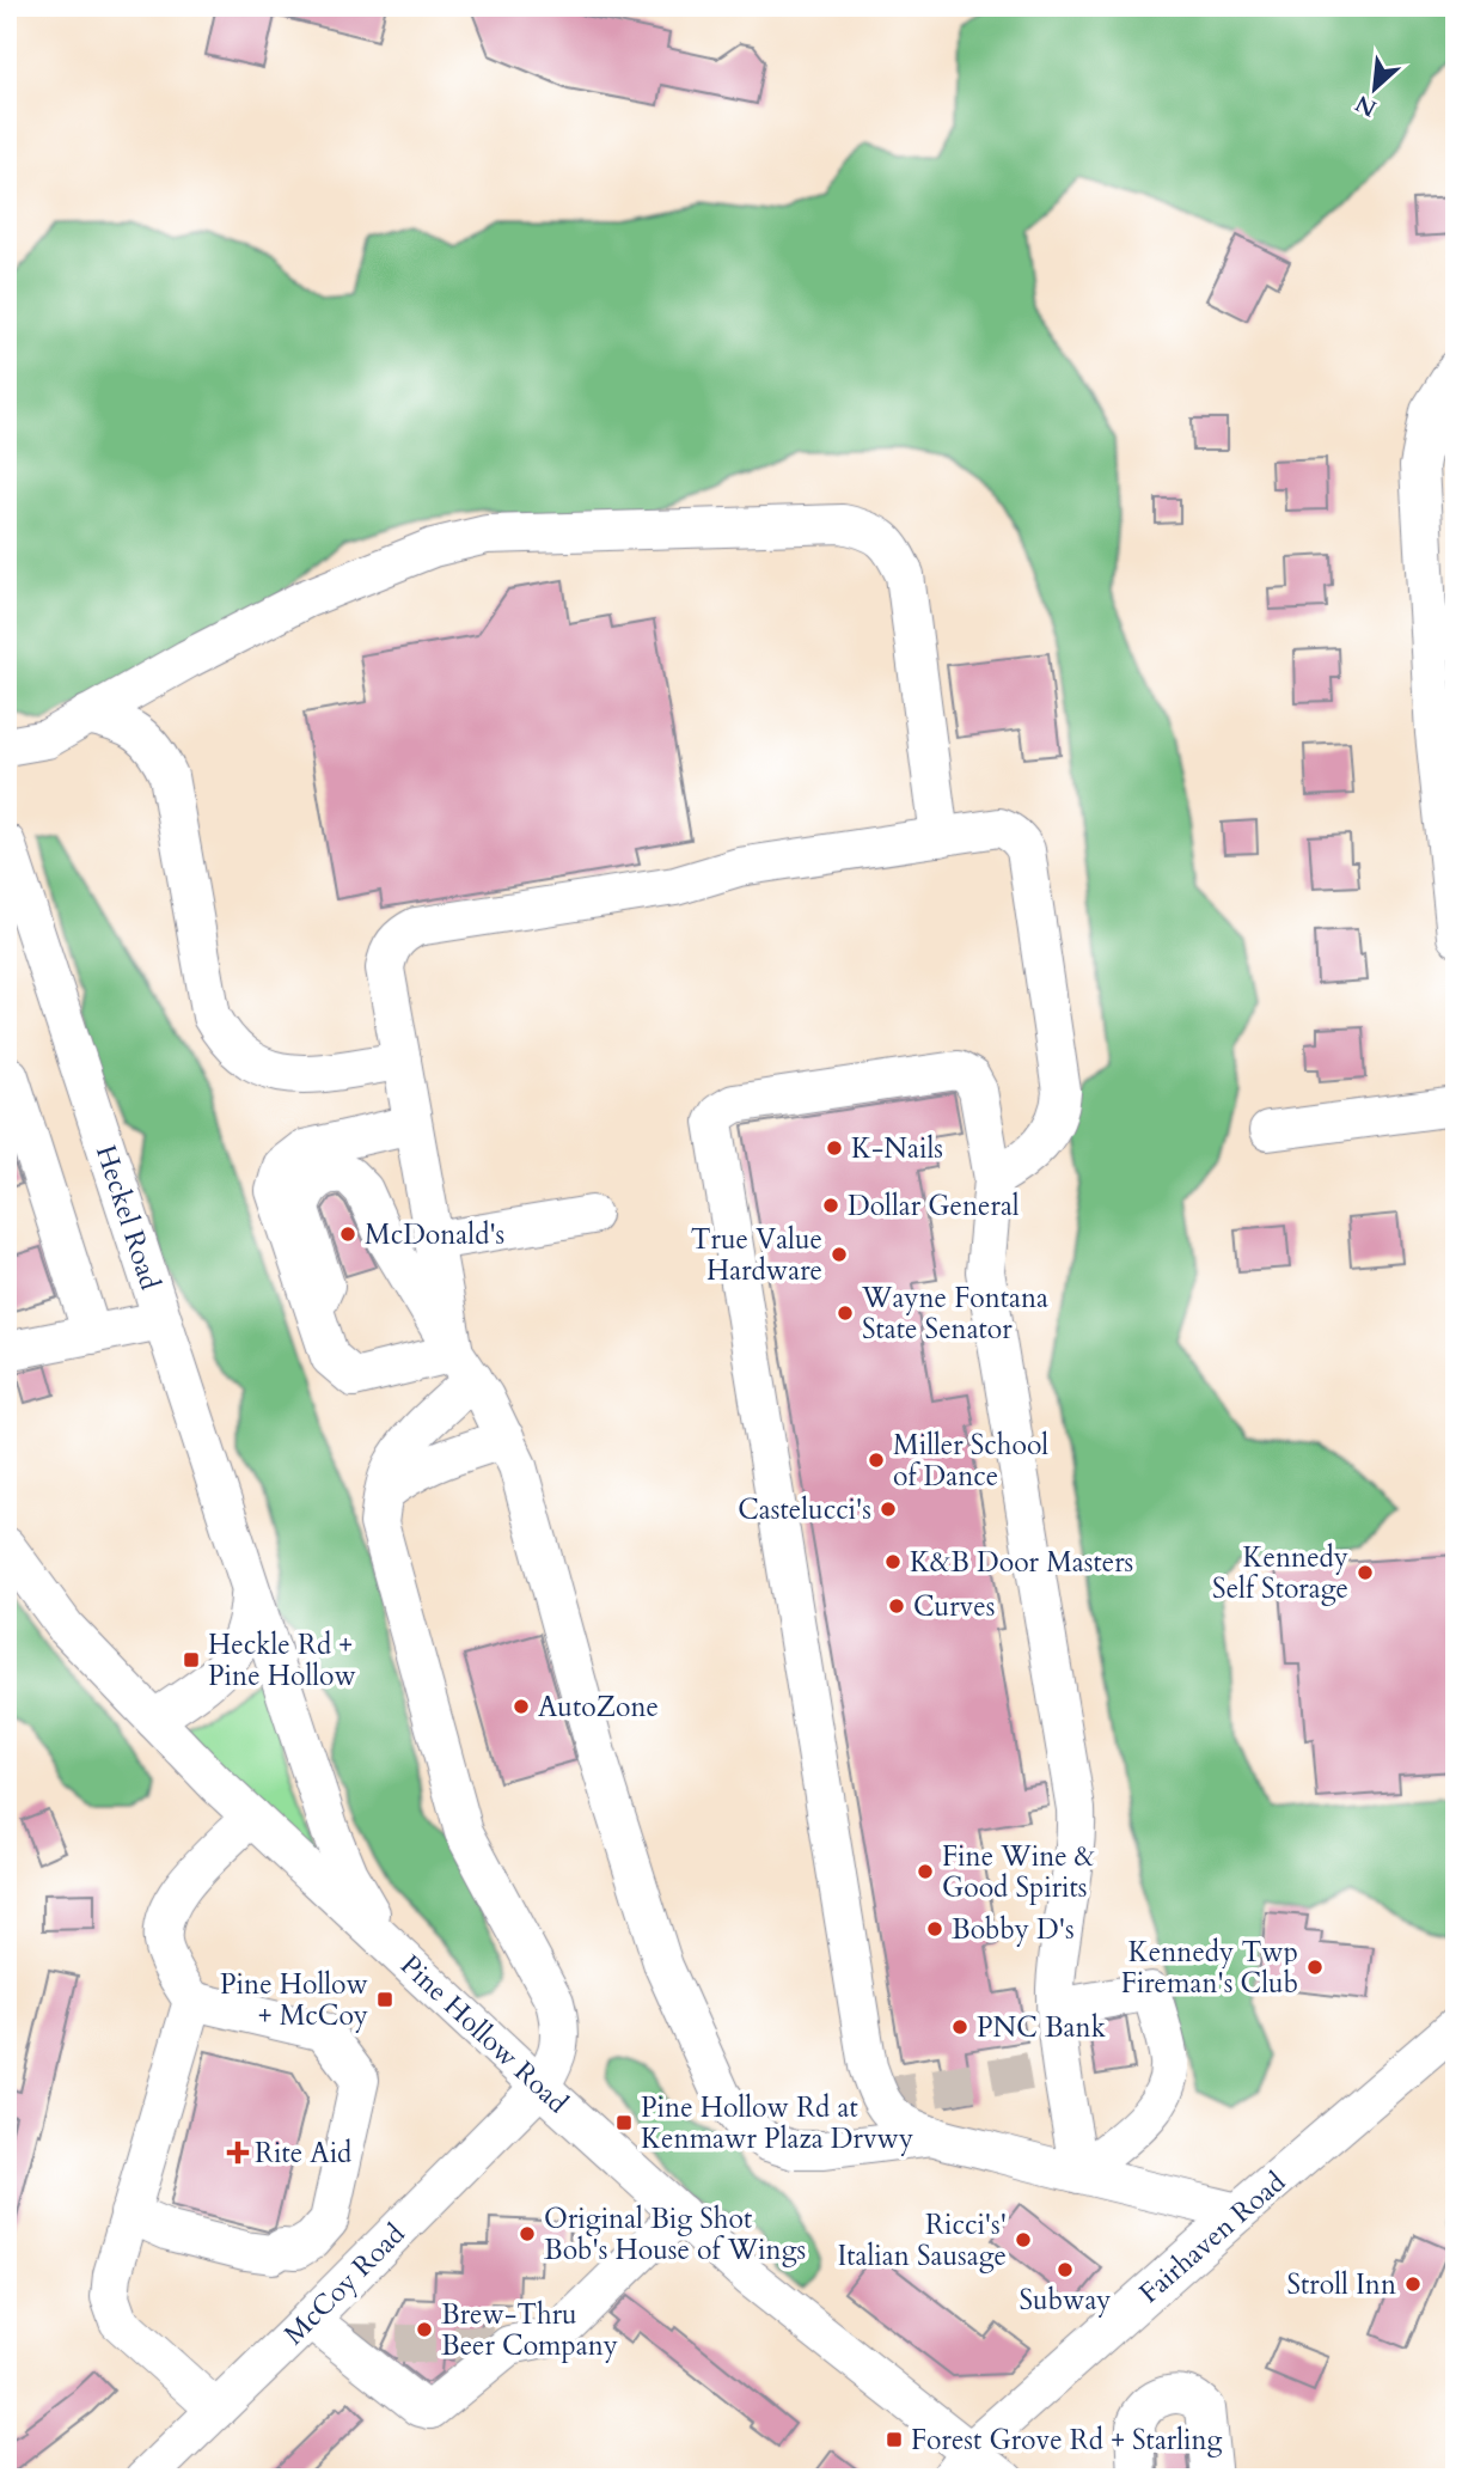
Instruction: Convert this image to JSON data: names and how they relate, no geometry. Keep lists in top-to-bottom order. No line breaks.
{"streets":{"street":["Heckel Road","Pine Hollow Road","Fairhaven Road","McCoy Road"]},"crossings":[["Heckel Road","Pine Hollow Road"],["Pine Hollow Road","Fairhaven Road"],["Pine Hollow Road","McCoy Road"]],"places":{"other":["K-Nails","Dollar General","McDonald's","True Value Hardware","Wayne Fontana State Senator","Miller School of Dance","Castelucci's","K&B Door Masters","Kennedy Self Storage","Curves","AutoZone","Fine Wine & Good Spirits","Bobby D's","Kennedy Twp Fireman's Club","PNC Bank","Original Big Shot Bob's House of Wings","Ricci's' Italian Sausage","Subway","Stroll Inn","Brew-Thru Beer Company"],"transit":["Heckle Rd + Pine Hollow","Pine Hollow + McCoy","Pine Hollow Rd at Kenmawr Plaza Drvwy","Forest Grove Rd + Starling"],"health":["Rite Aid"]},"north":"bottom left"}
